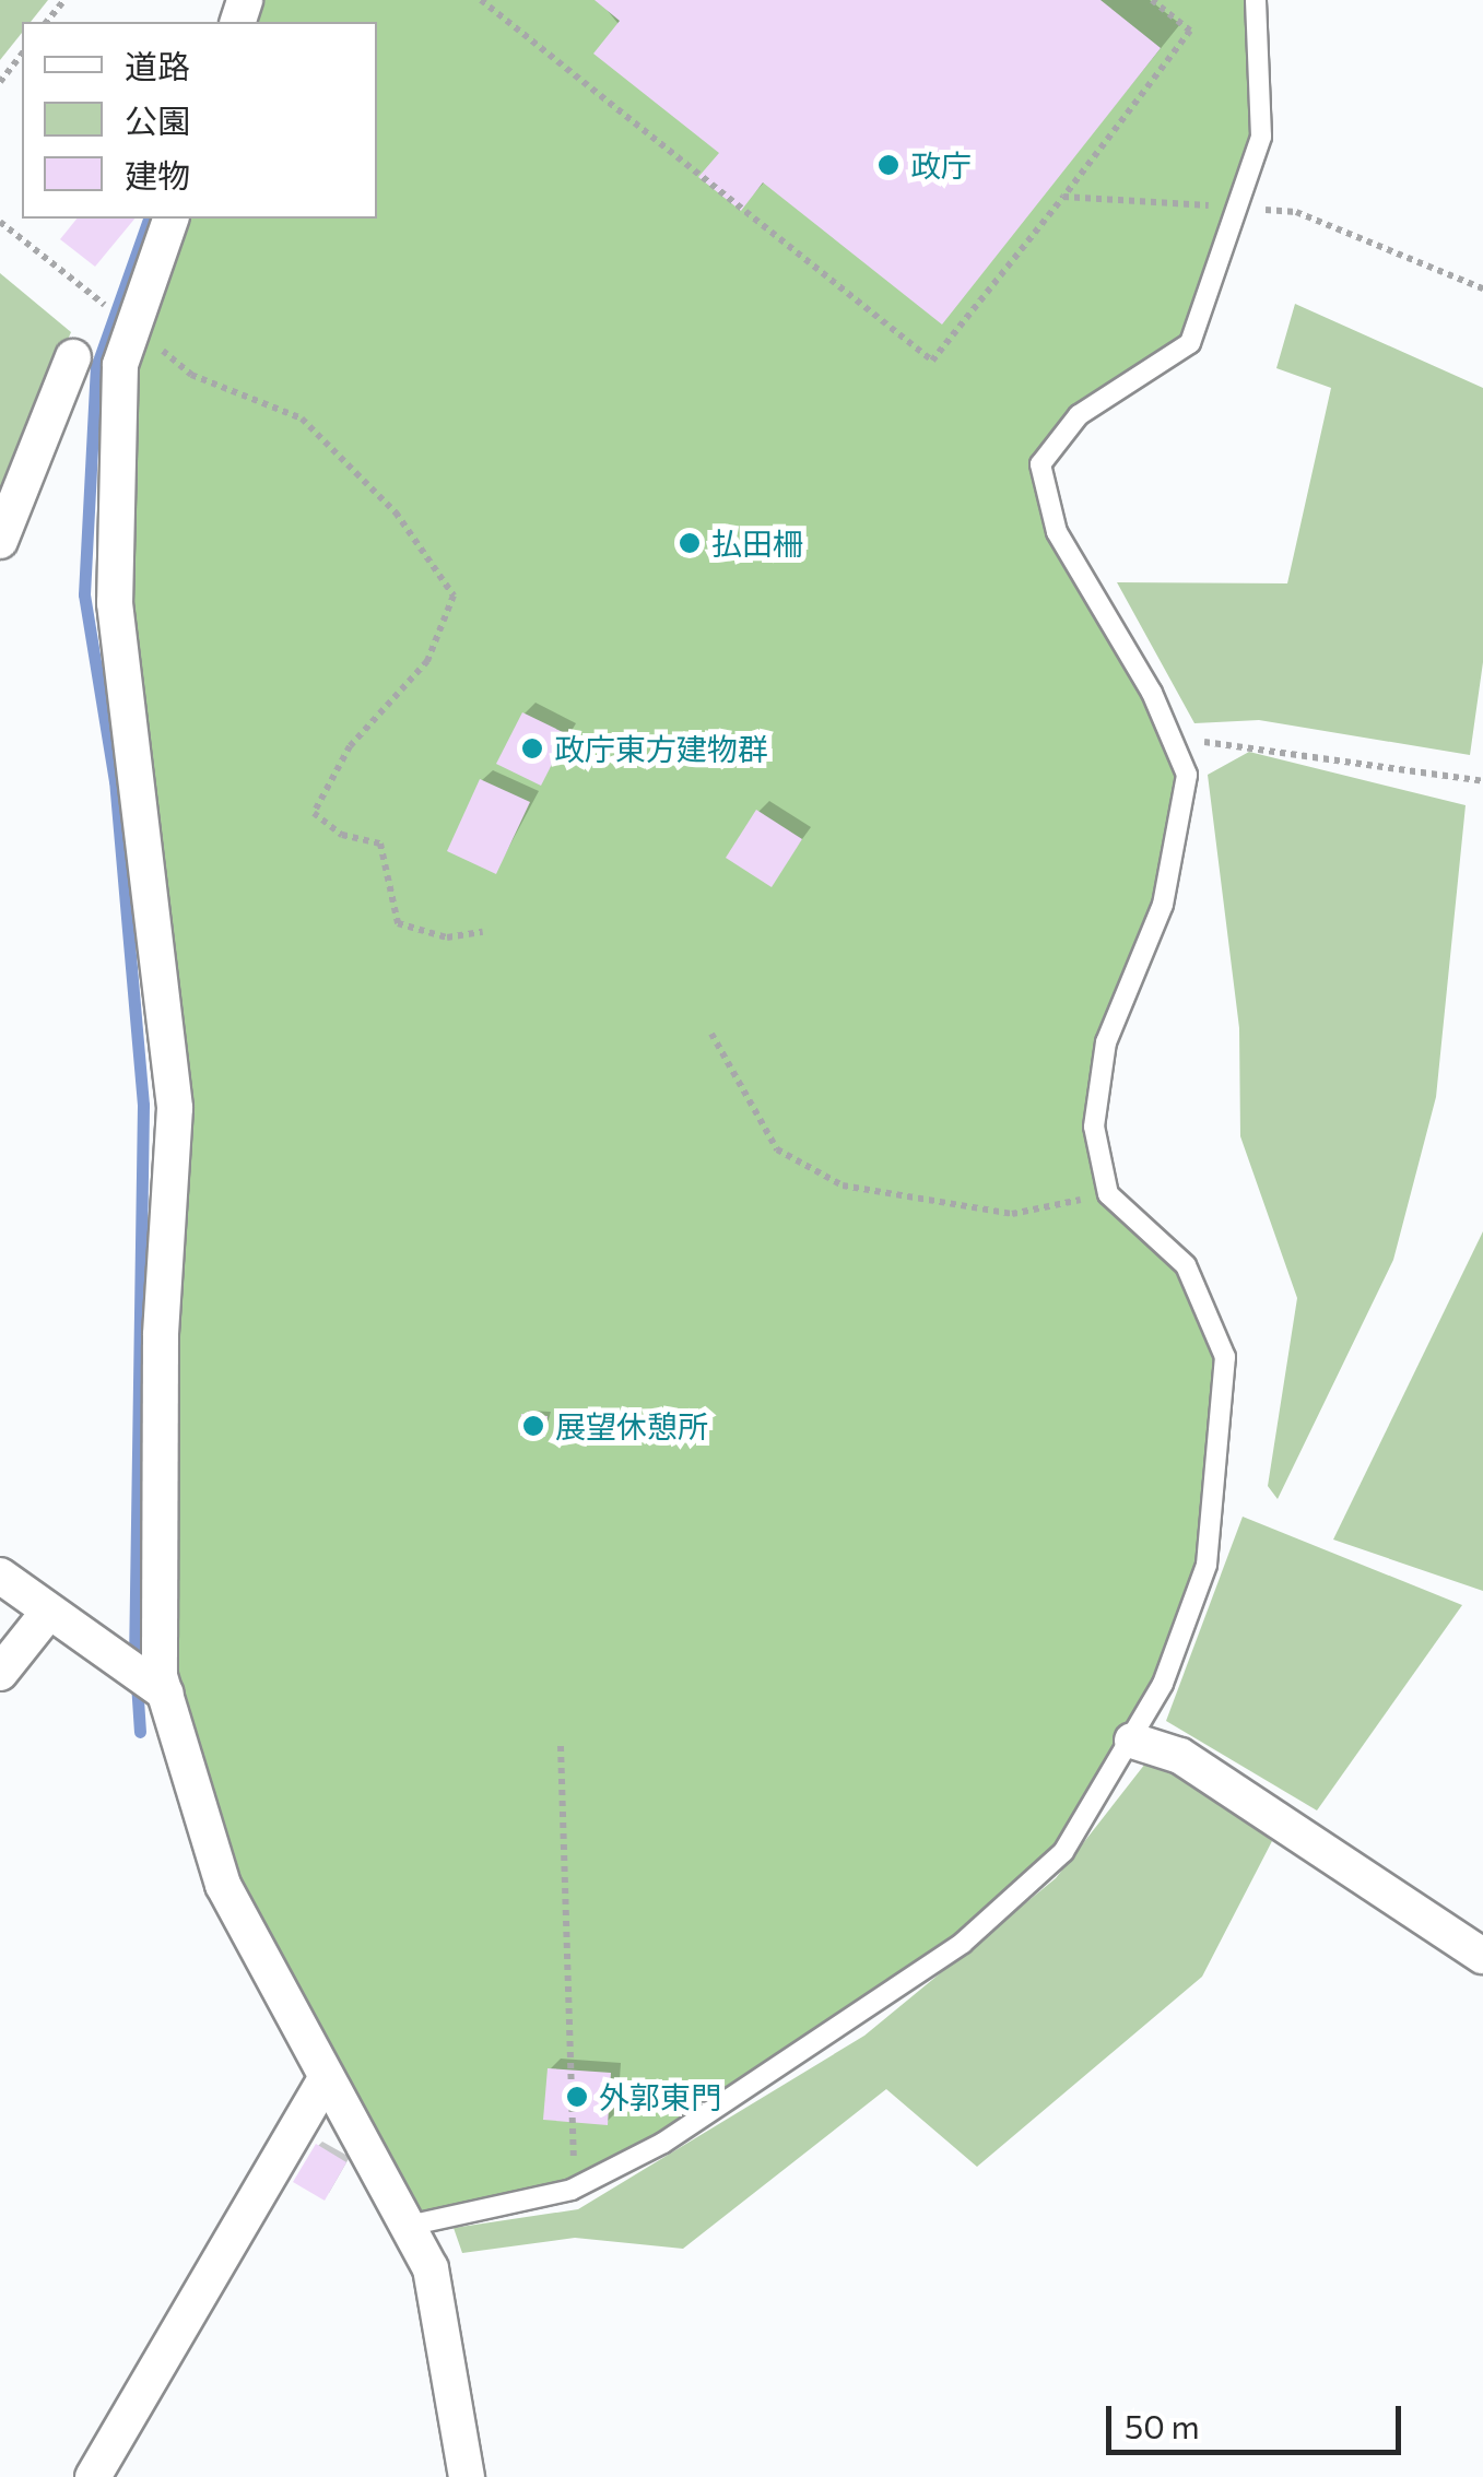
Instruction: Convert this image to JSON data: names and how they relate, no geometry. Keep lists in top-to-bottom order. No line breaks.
{"places":["政庁","払田柵","政庁東方建物群","展望休憩所","外郭東門"],"legend":["道路","公園","建物"],"scale_bar":"50 m"}
